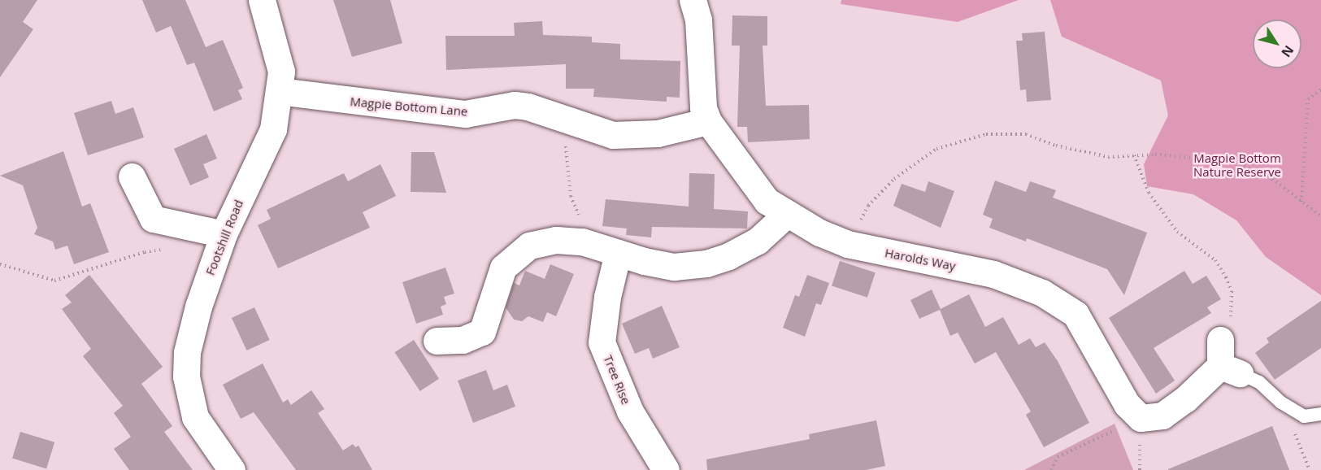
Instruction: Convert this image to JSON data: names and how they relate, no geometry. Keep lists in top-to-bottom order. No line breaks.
{"streets":{"street":["Magpie Bottom Lane","Footshill Road","Harolds Way","Tree Rise"]},"crossings":[["Magpie Bottom Lane","Footshill Road"],["Magpie Bottom Lane","Harolds Way"]],"parks":["Magpie Bottom Nature Reserve"],"north":"bottom right"}
